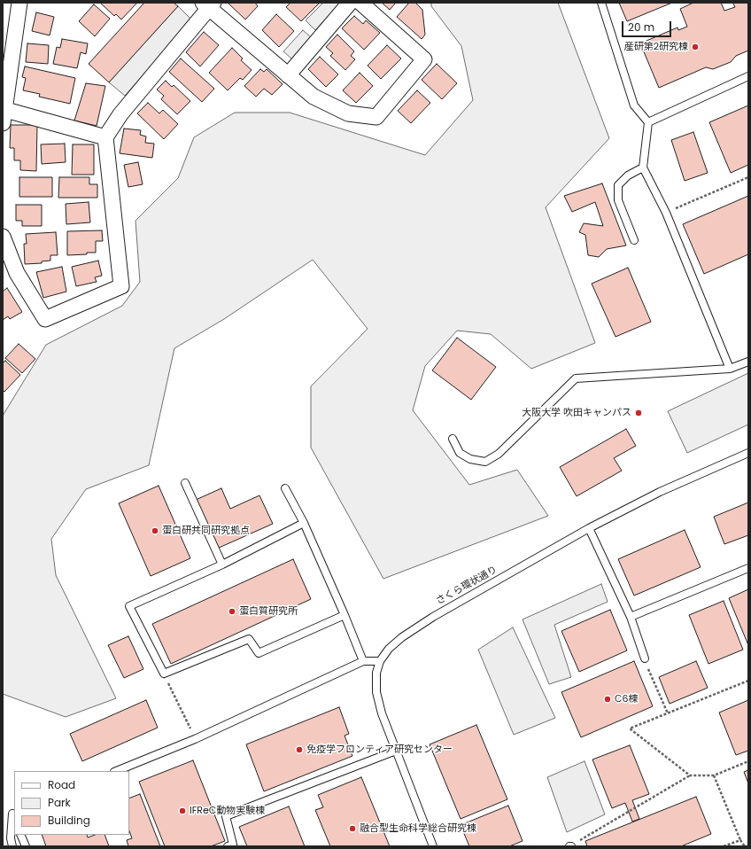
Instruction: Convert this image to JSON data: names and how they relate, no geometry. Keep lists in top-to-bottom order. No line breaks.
{"streets":{"lane":["さくら環状通り"]},"places":["産研第2研究棟","大阪大学 吹田キャンパス","蛋白研共同研究拠点","蛋白質研究所","C6棟","免疫学フロンティア研究センター","IFReC動物実験棟","融合型生命科学総合研究棟"],"legend":["Road","Park","Building"],"scale_bar":"20 m"}
